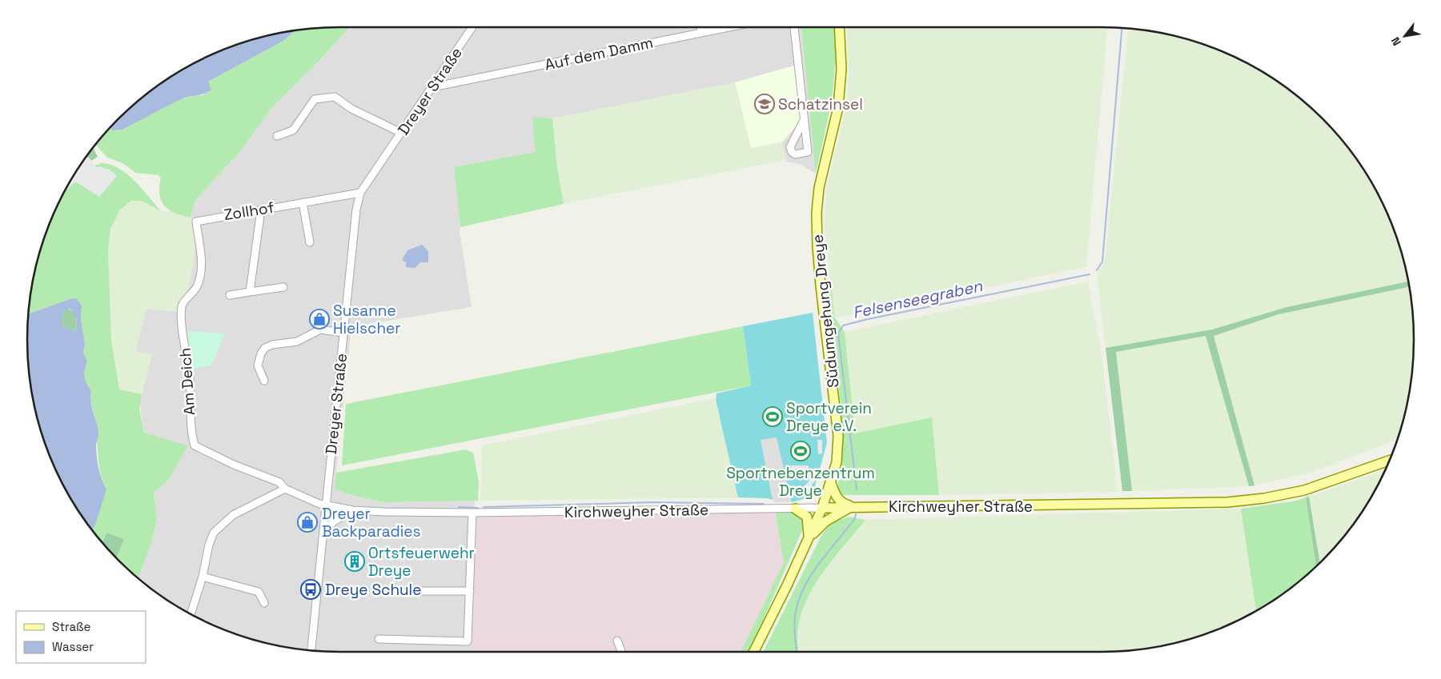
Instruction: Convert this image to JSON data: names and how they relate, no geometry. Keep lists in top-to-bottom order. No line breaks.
{"streets":{"main road":["Südumgehung Dreye","Kirchweyher Straße"],"street":["Auf dem Damm","Dreyer Straße","Zollhof","Am Deich"]},"crossings":[["Auf dem Damm","Dreyer Straße"],["Dreyer Straße","Zollhof"],["Dreyer Straße","Am Deich"],["Dreyer Straße","Kirchweyher Straße"],["Zollhof","Am Deich"],["Südumgehung Dreye","Kirchweyher Straße"],["Am Deich","Kirchweyher Straße"]],"water":["Felsenseegraben"],"places":{"school or university":["Schatzinsel"],"shop":["Susanne Hielscher","Dreyer Backparadies"],"sports":["Sportverein Dreye e.V.","Sportnebenzentrum Dreye"],"building":["Ortsfeuerwehr Dreye"],"bus stop":["Dreye Schule"]},"legend":["Straße","Wasser"],"north":"bottom left"}
